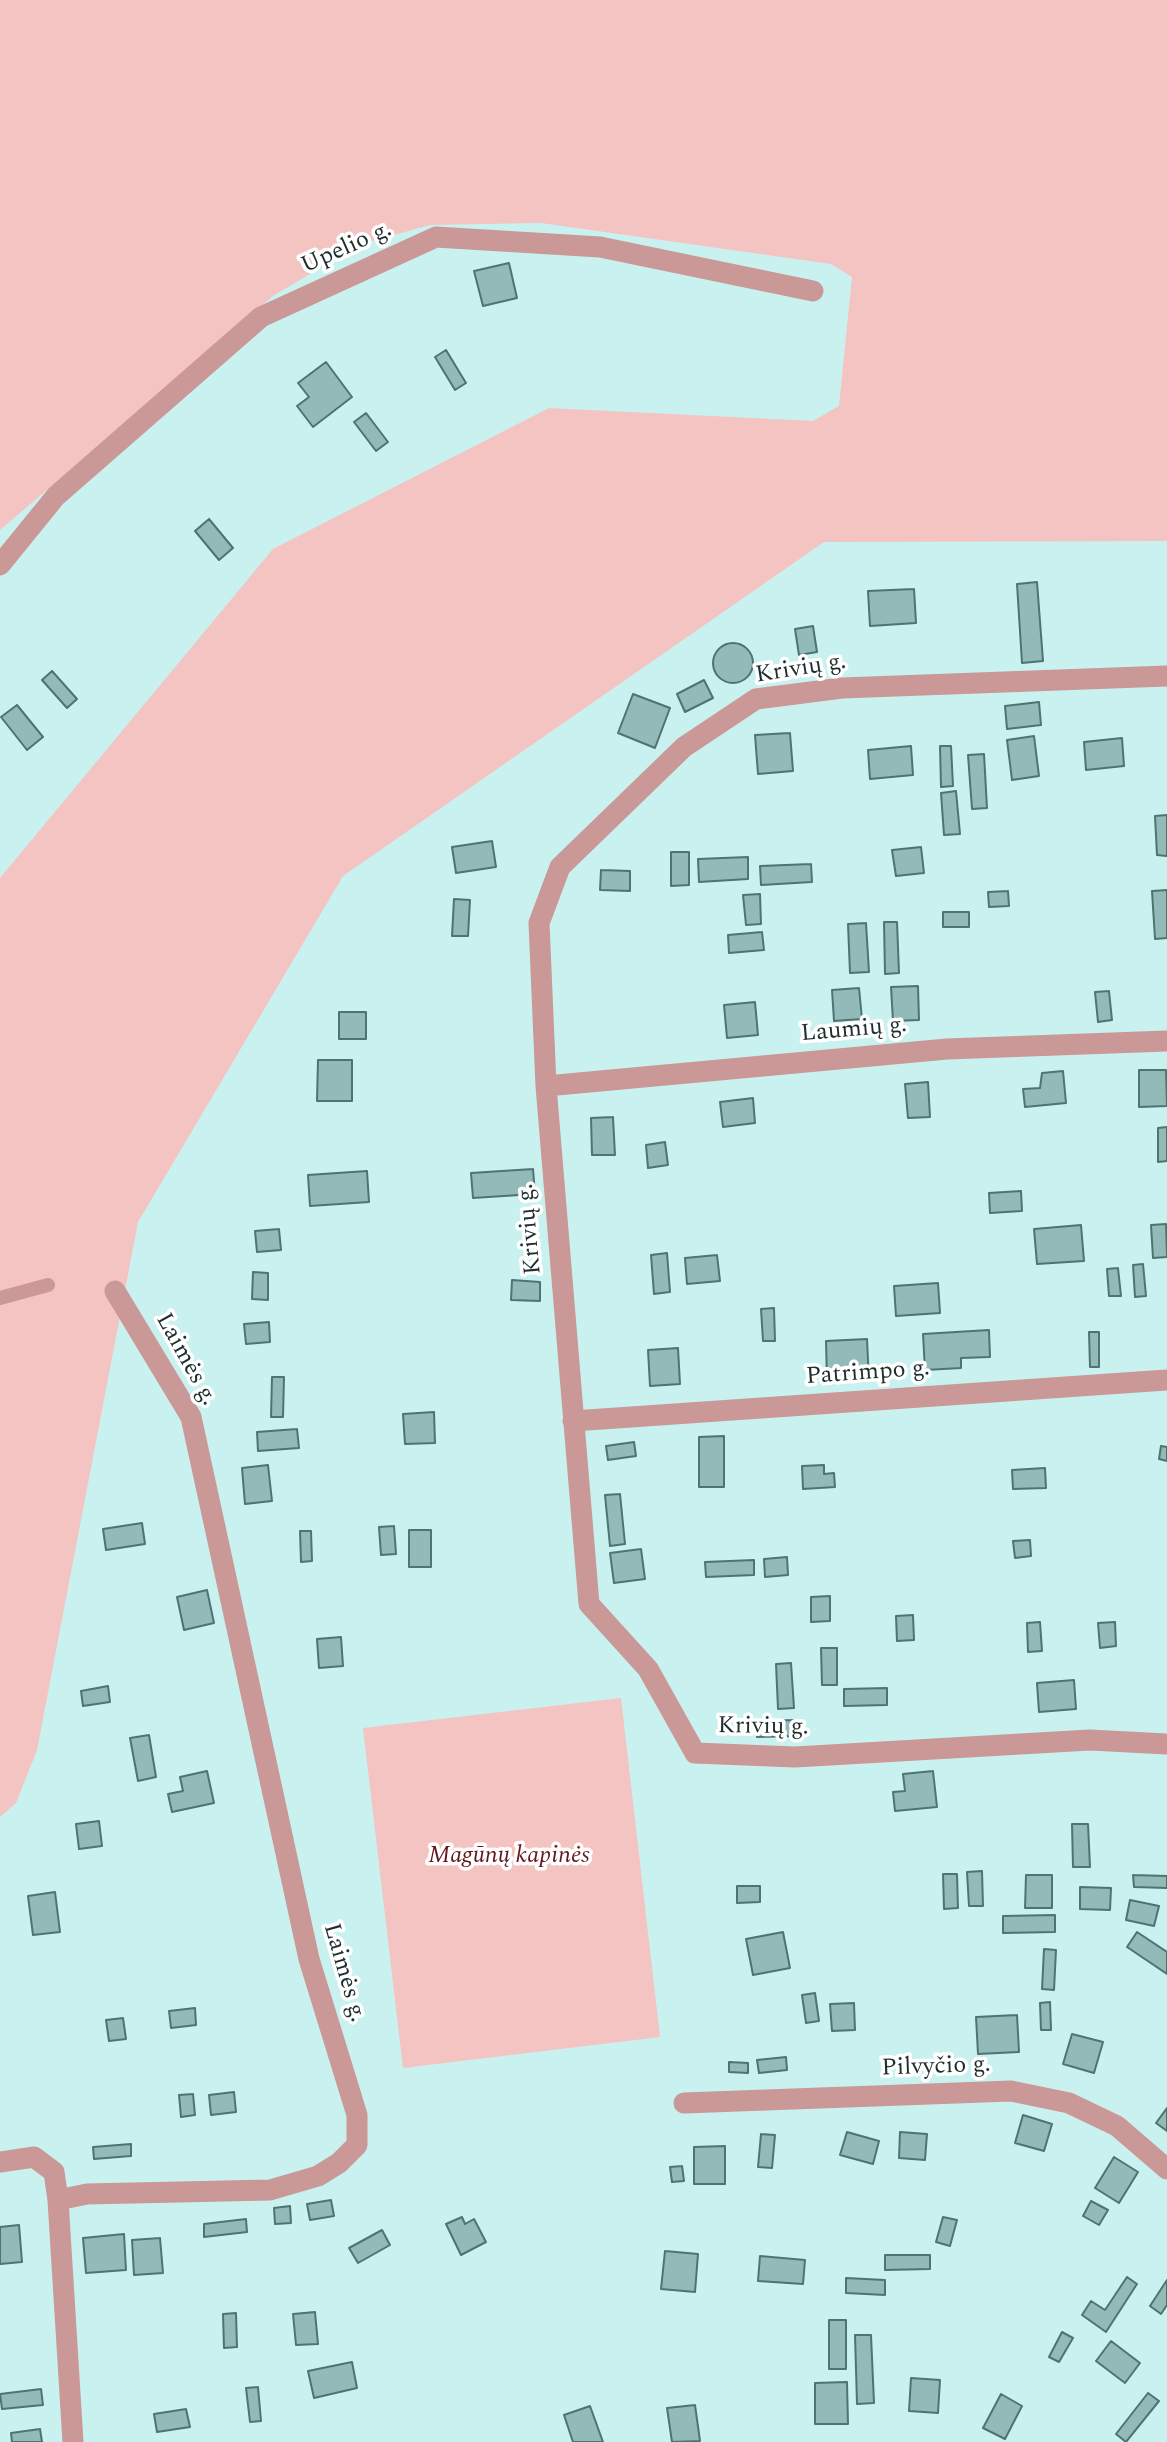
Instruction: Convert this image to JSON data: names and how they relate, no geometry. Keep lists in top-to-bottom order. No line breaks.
{"streets":{"street":["Upelio g.","Krivių g.","Laumių g.","Laimės g.","Patrimpo g.","Pilvyčio g."]},"crossings":[["Krivių g.","Laumių g."],["Krivių g.","Patrimpo g."]],"parks":["Magūnų kapinės"]}
